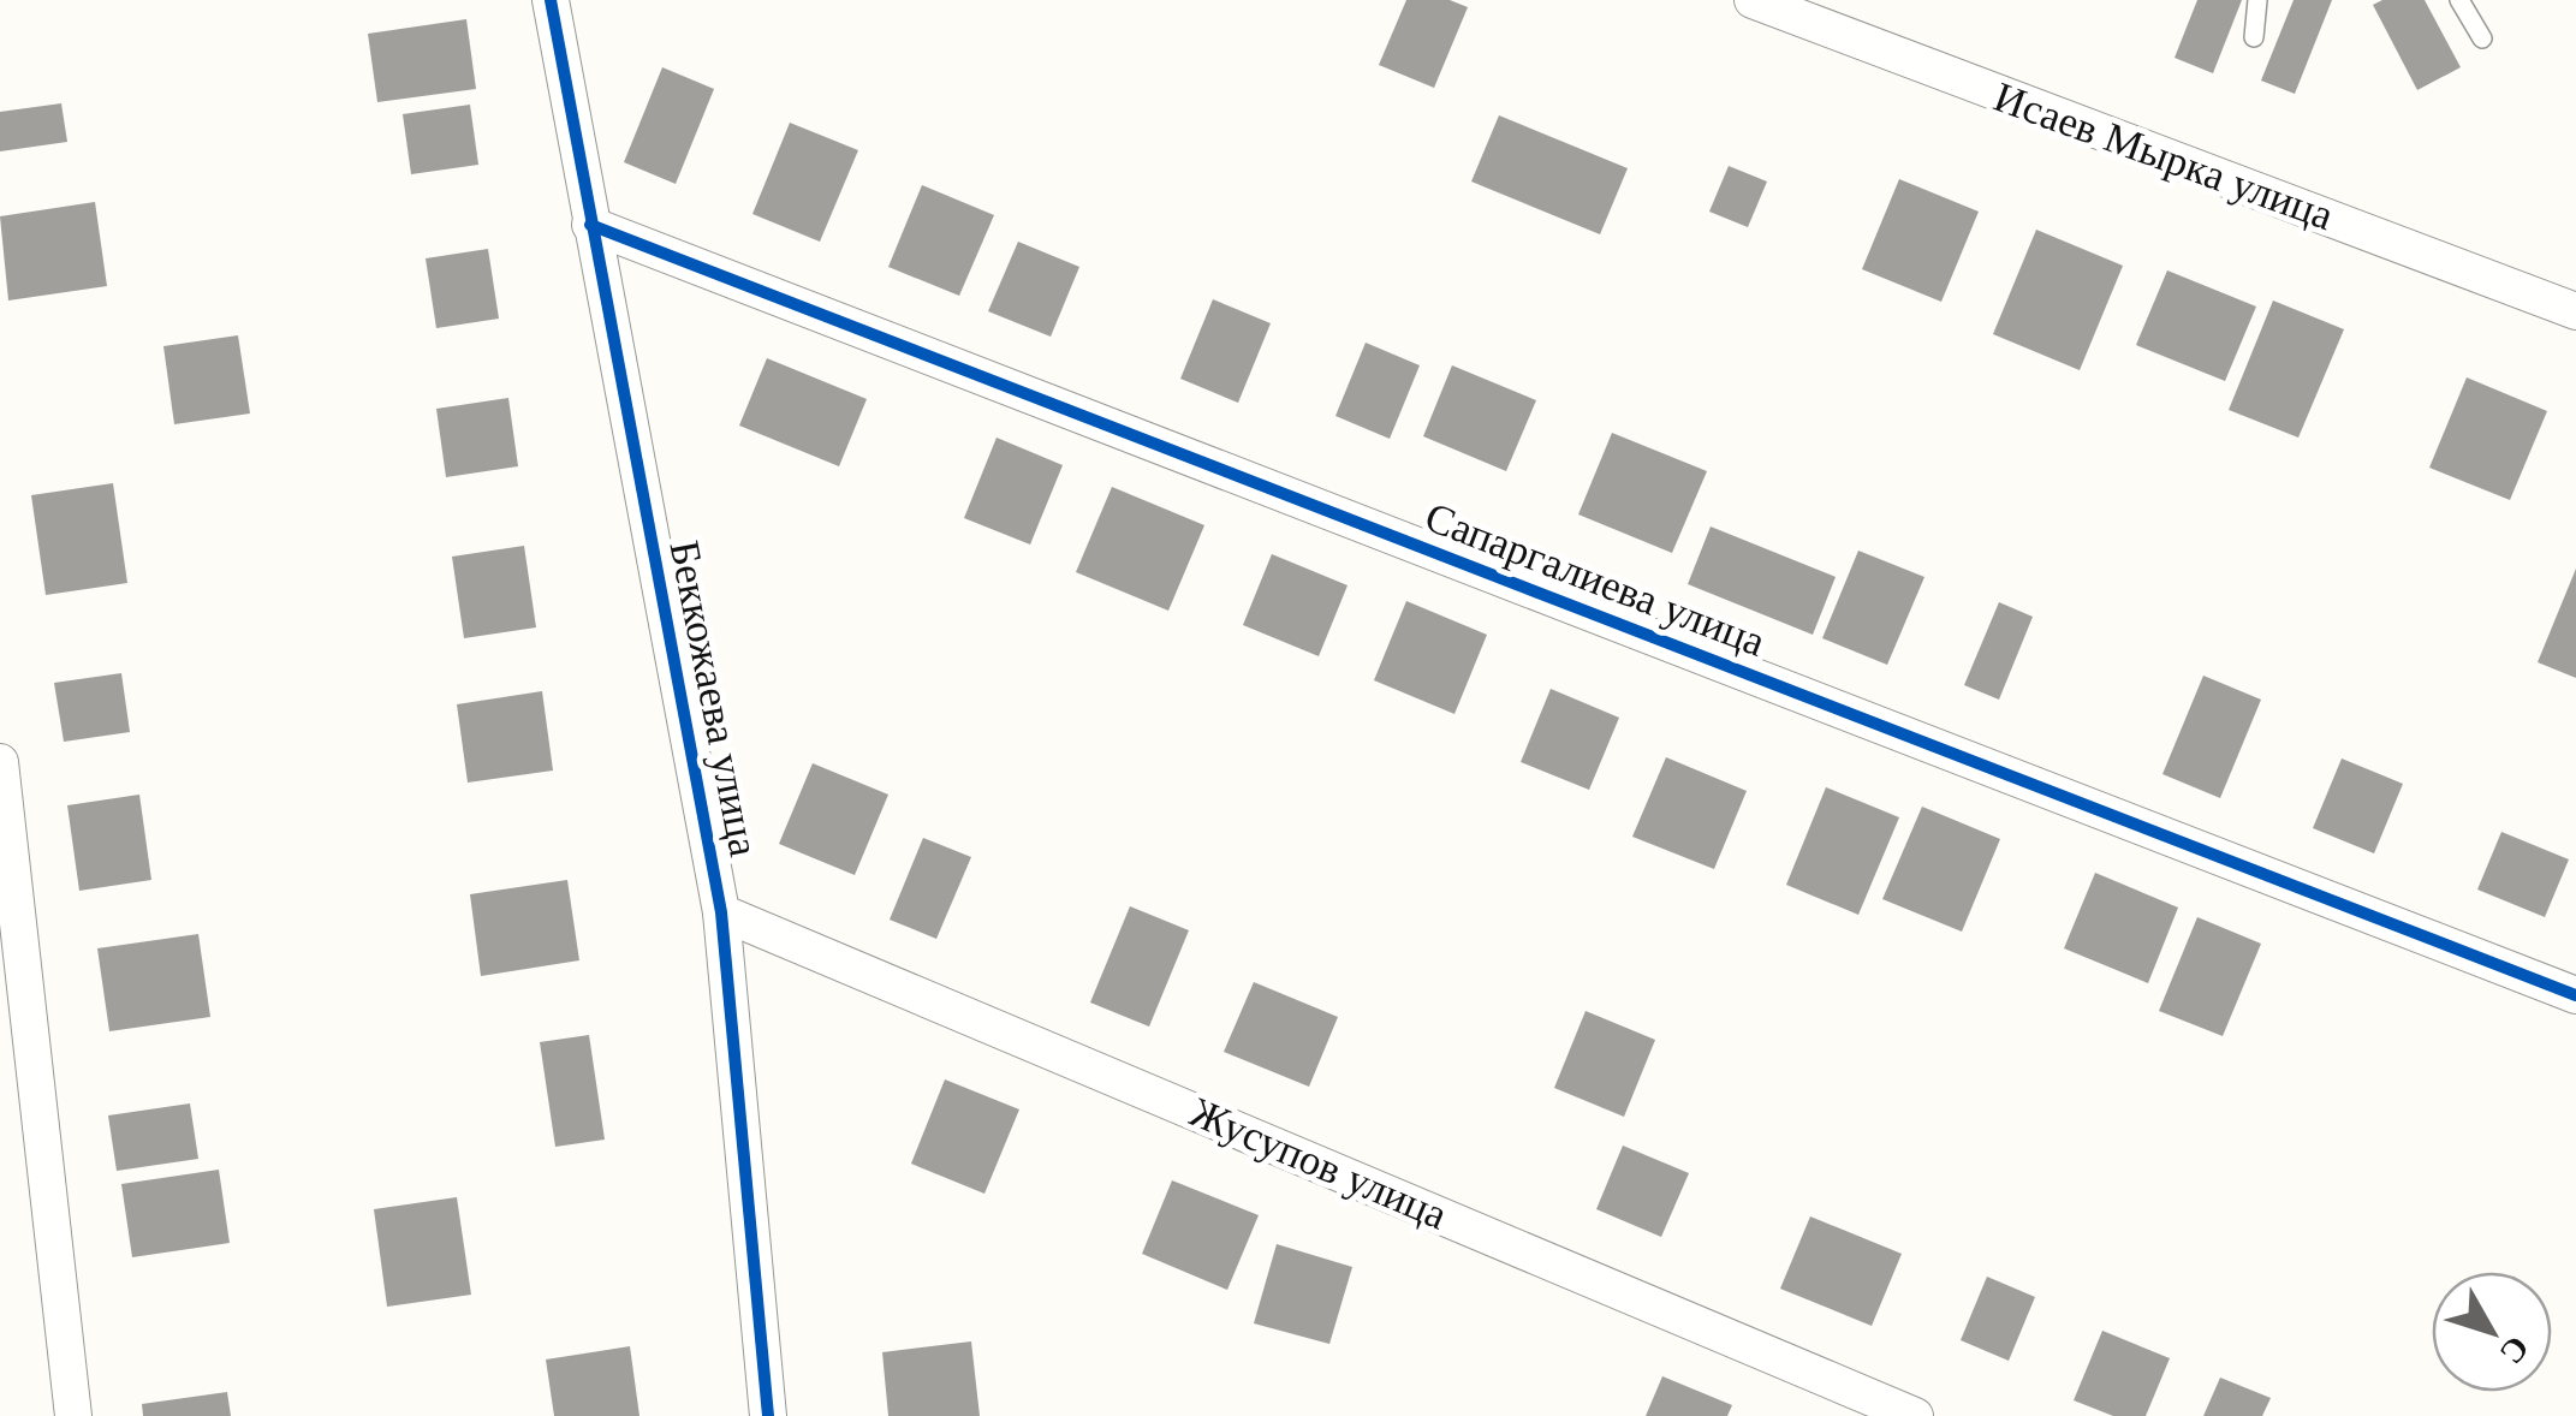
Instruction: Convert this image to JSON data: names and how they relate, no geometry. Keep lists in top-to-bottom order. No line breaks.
{"streets":{"street":["Исаев Мырка улица","Сапаргалиева улица","Беккожаева улица","Жусупов улица"]},"crossings":[["Сапаргалиева улица","Беккожаева улица"],["Беккожаева улица","Жусупов улица"]],"north":"bottom right"}
